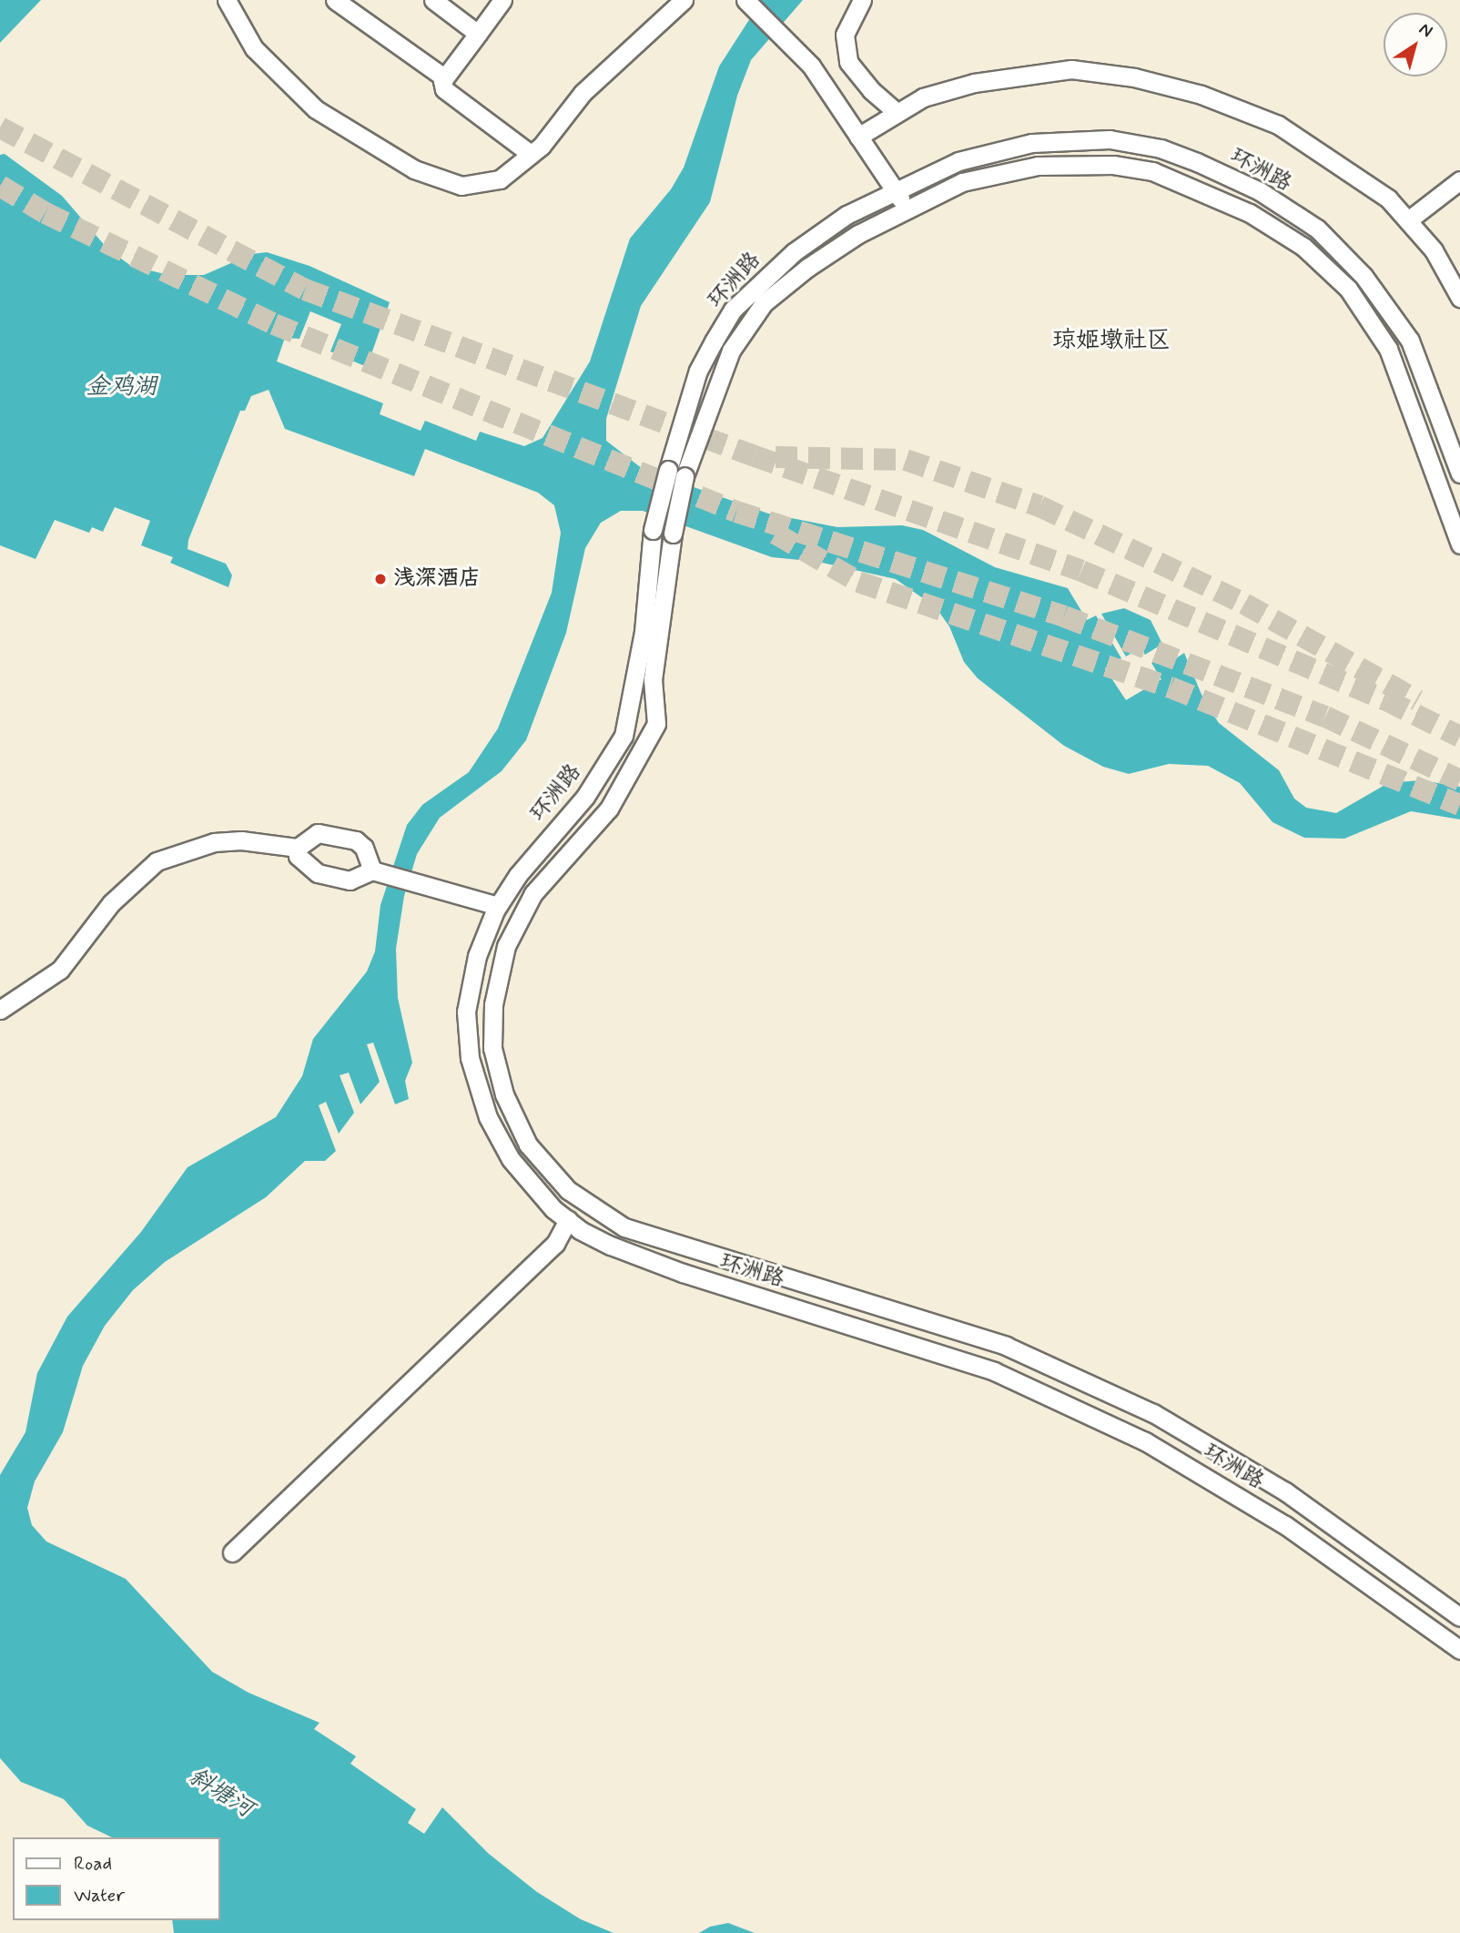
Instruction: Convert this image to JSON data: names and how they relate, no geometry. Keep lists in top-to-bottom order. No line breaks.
{"streets":{"street":["环洲路"]},"districts":["琼姬墩社区"],"water":["金鸡湖","斜塘河"],"places":["浅深酒店"],"legend":["Road","Water"],"north":"top right"}
